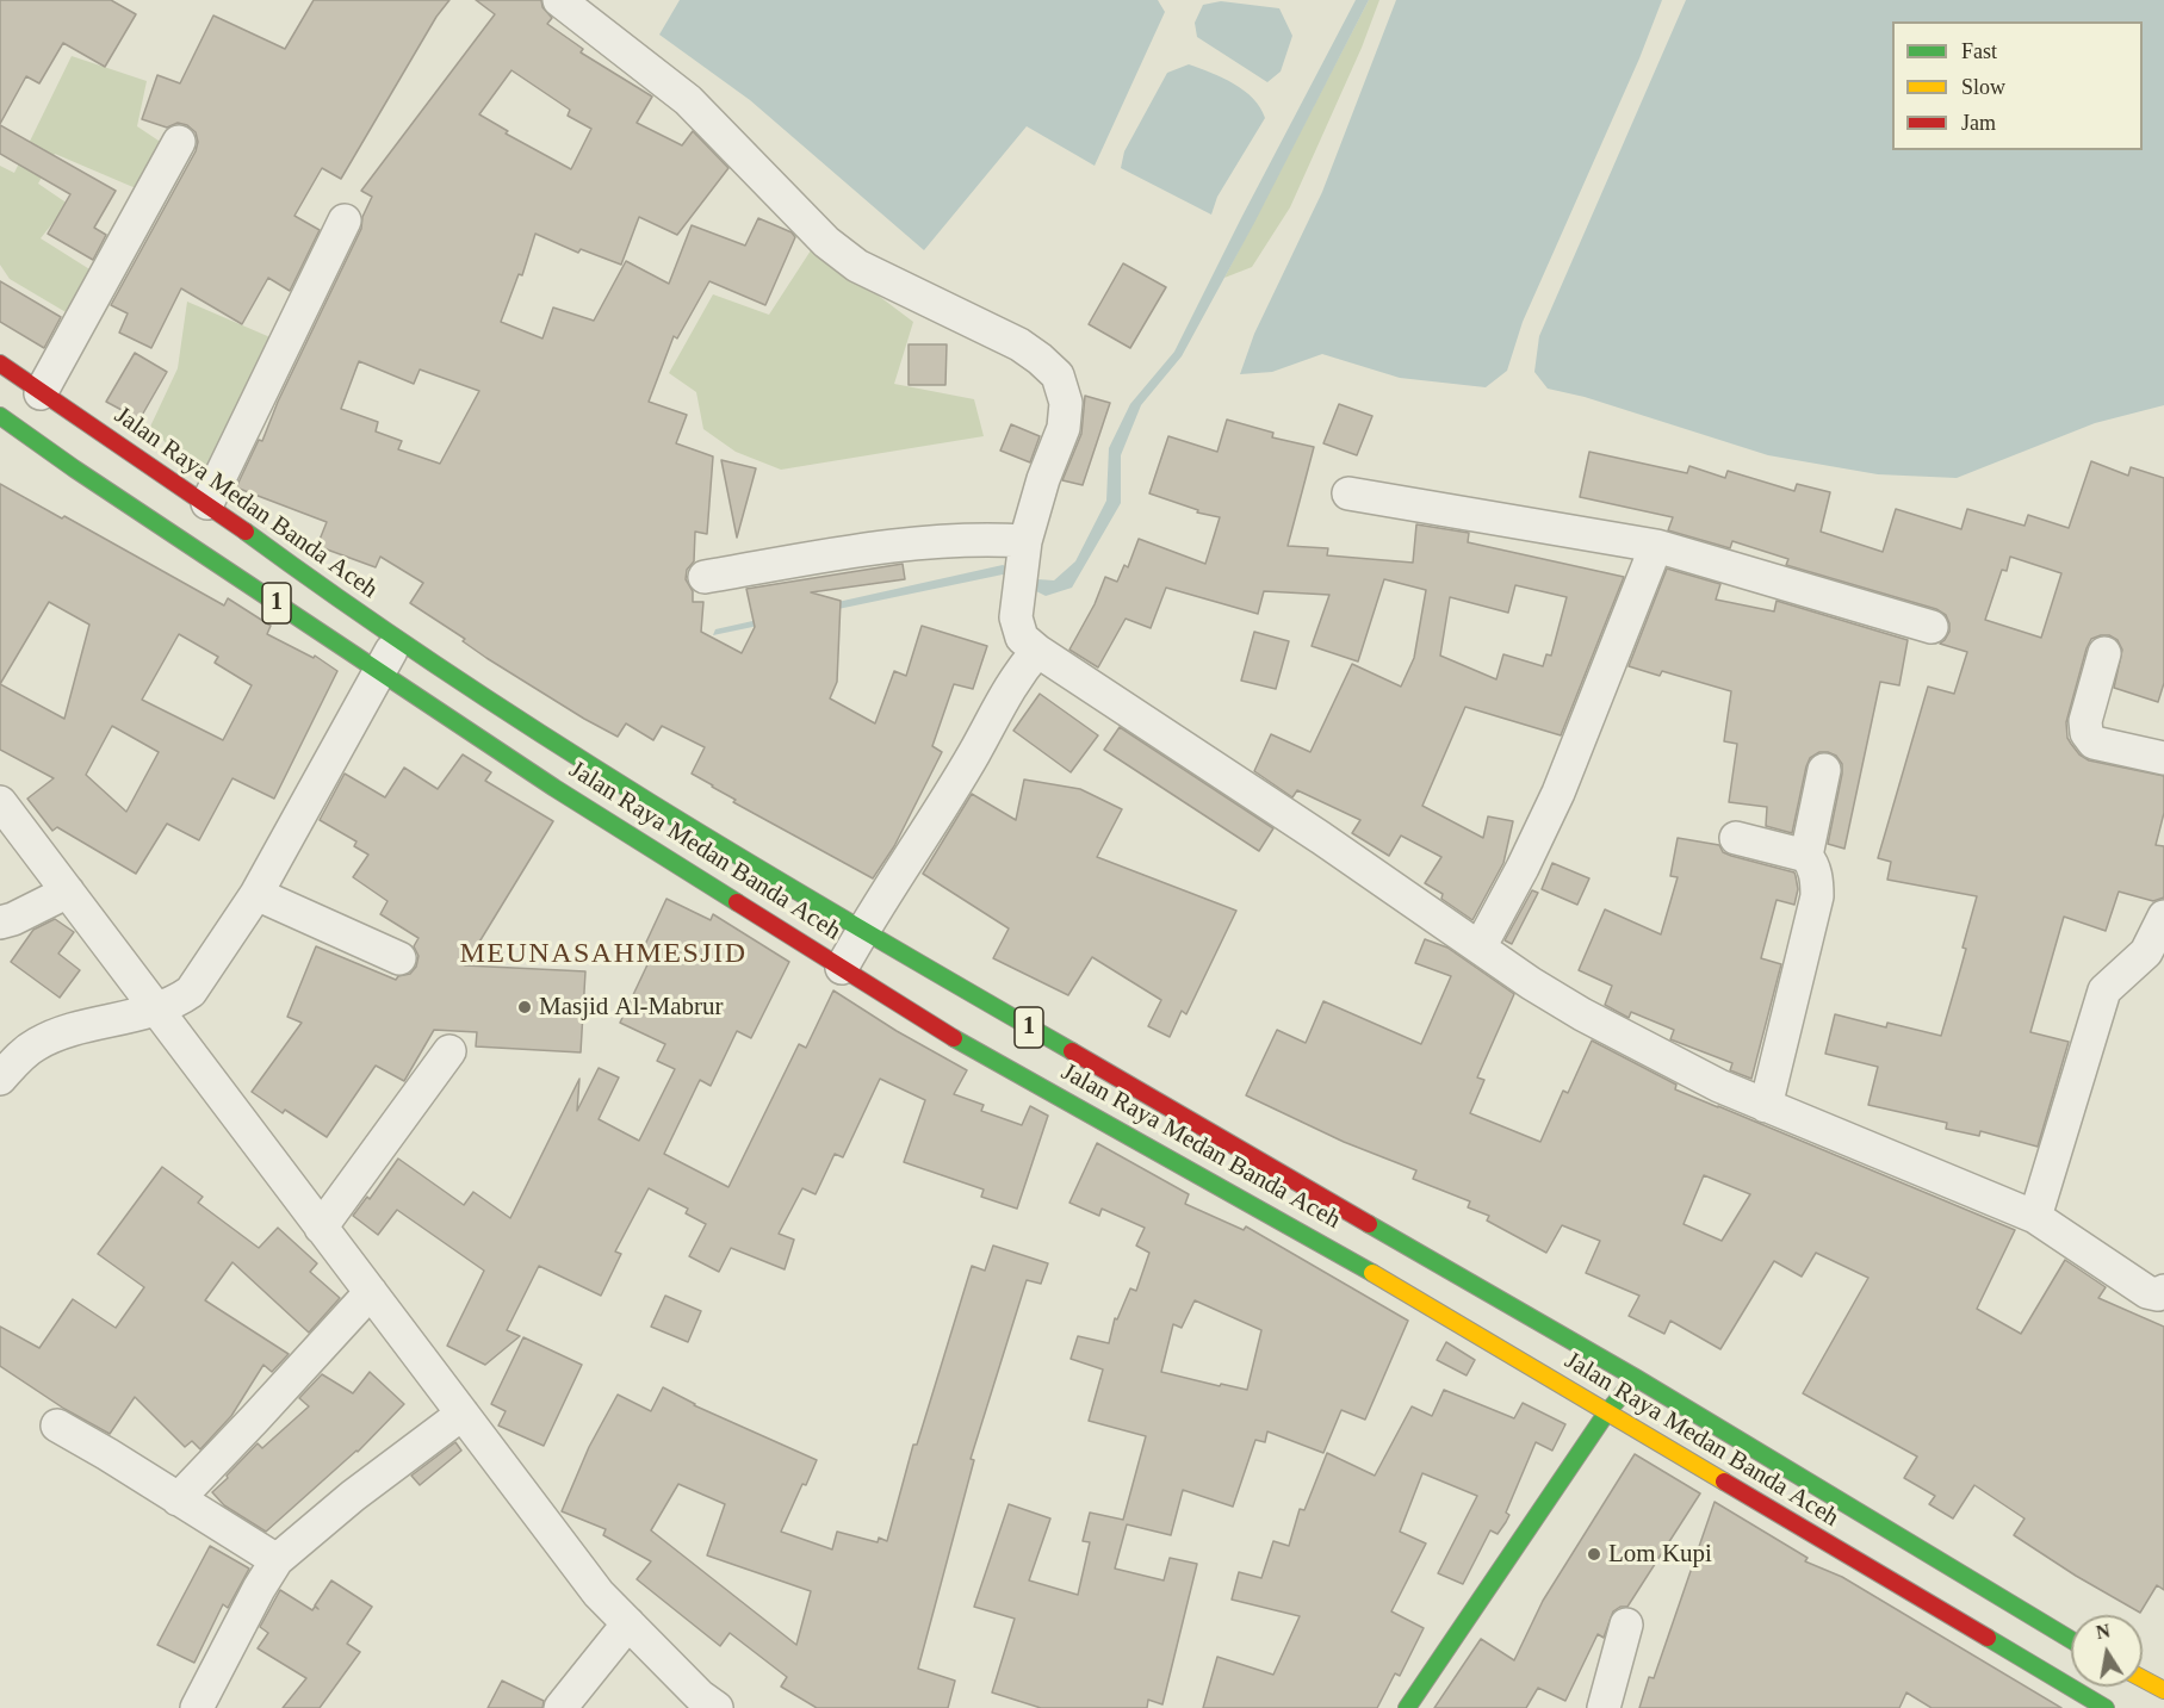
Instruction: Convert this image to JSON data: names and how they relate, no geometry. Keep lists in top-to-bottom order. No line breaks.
{"streets":{"main road":["Jalan Raya Medan Banda Aceh","1"]},"districts":["MEUNASAHMESJID"],"places":["Masjid Al-Mabrur","Lom Kupi"],"legend":["Fast","Slow","Jam"],"north":"top"}
